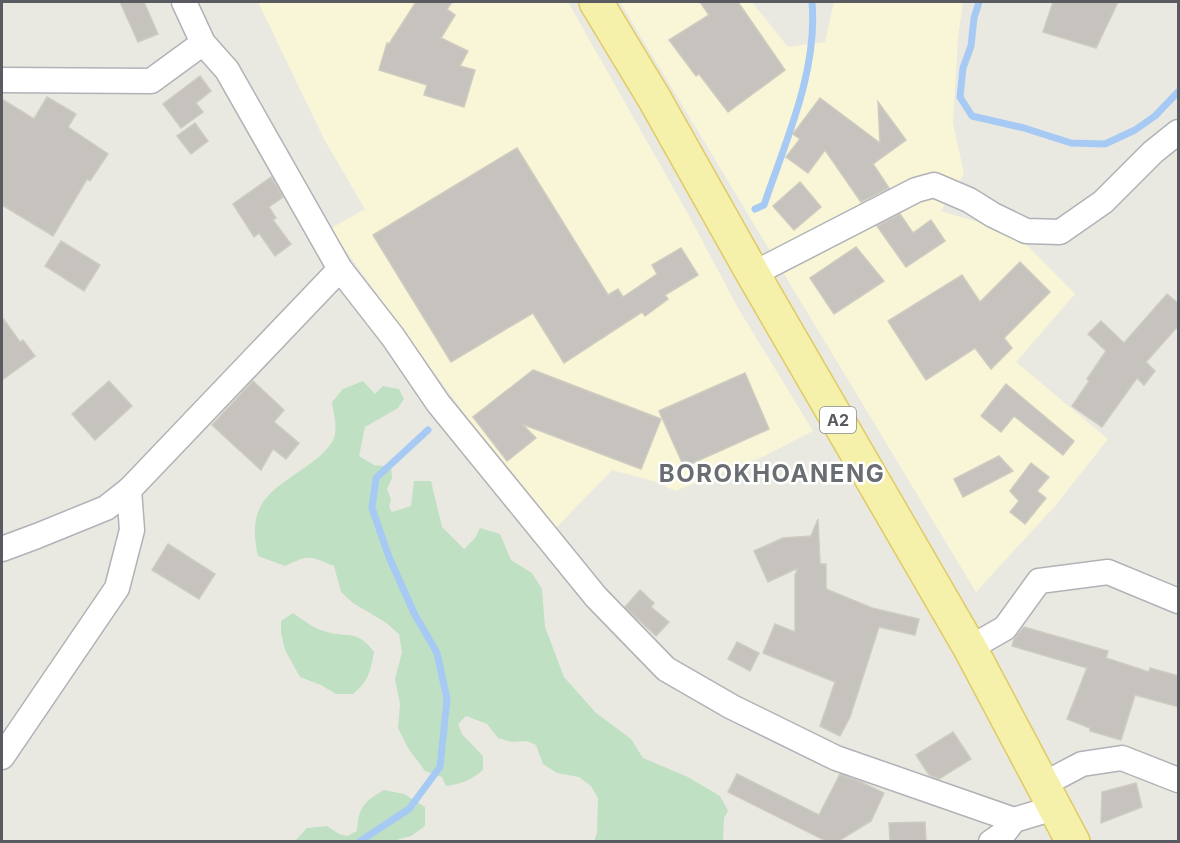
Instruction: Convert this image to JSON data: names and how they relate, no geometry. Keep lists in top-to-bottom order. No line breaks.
{"streets":{"main road":["A2"]},"districts":["BOROKHOANENG"]}
